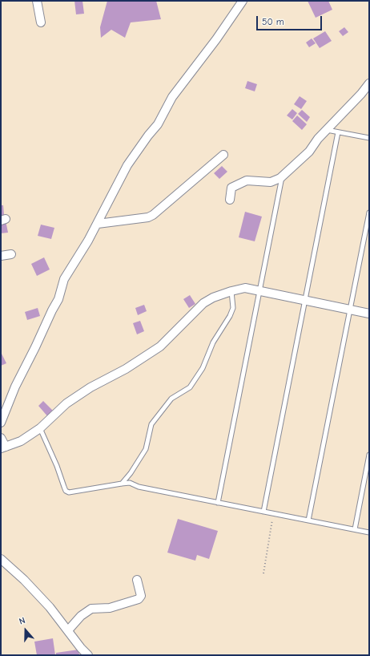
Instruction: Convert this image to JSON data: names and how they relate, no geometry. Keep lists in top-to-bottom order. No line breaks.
{"scale_bar":"50 m","north":"top"}
